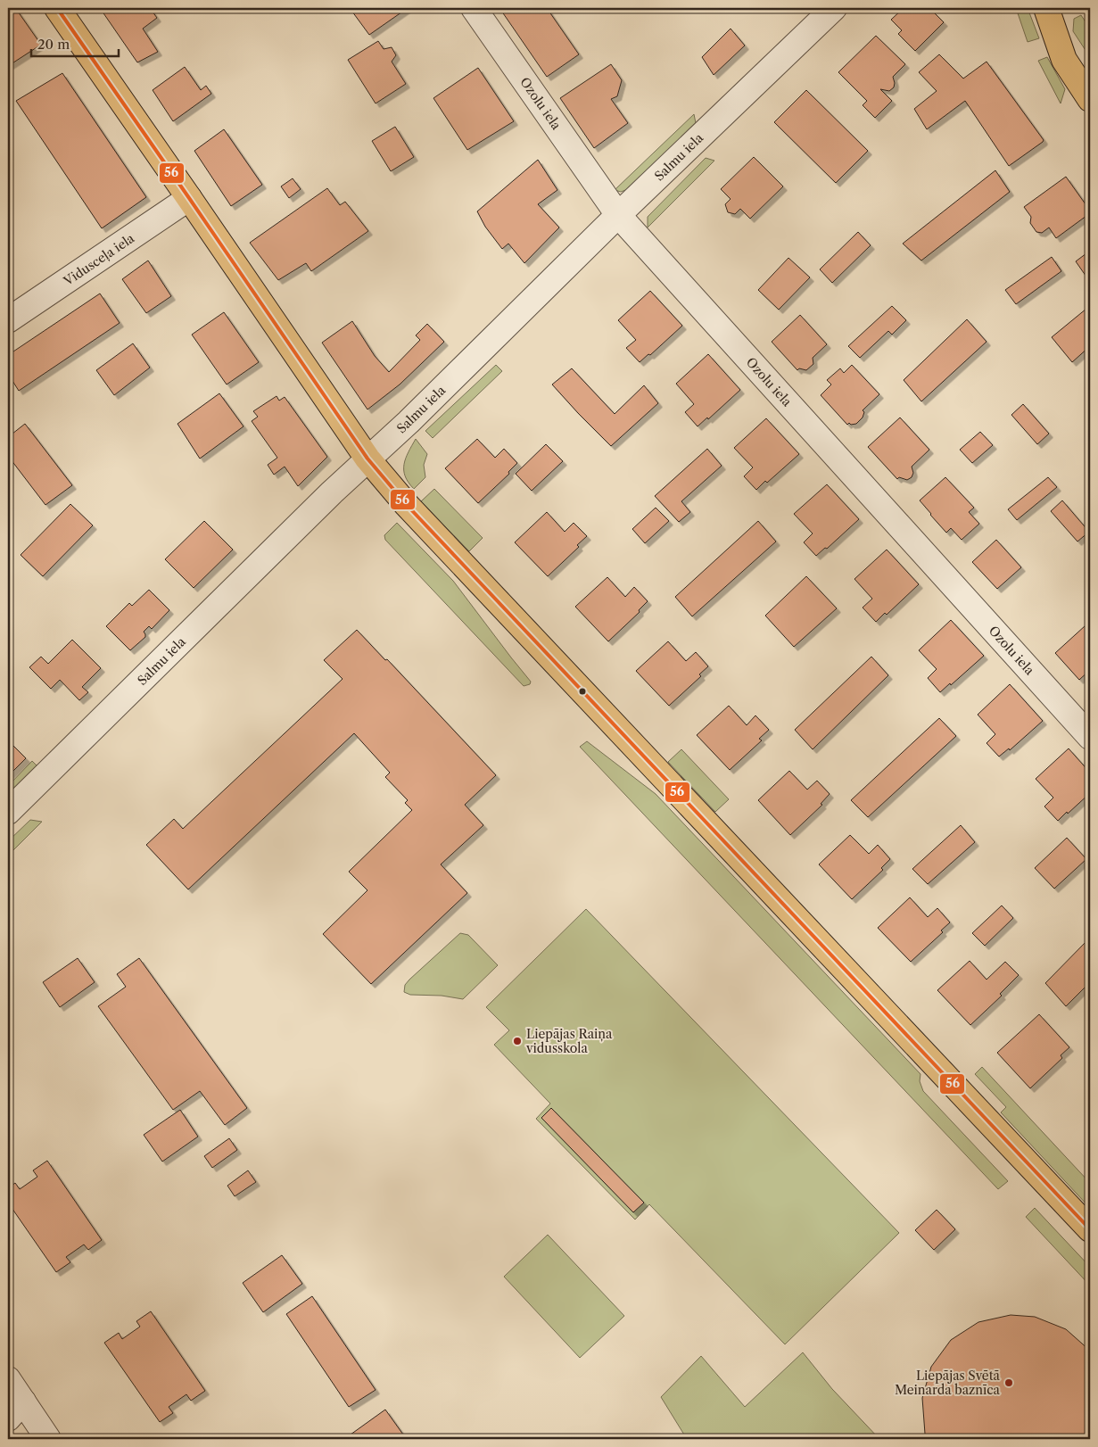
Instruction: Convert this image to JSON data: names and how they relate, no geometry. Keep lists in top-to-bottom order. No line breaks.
{"streets":{"street":["Ozolu iela","Salmu iela","Vidusceļa iela"]},"crossings":[["Ozolu iela","Salmu iela"]],"places":["Liepājas Raiņa vidusskola","Liepājas Svētā Meinarda baznīca"],"lines":["transit line 56"],"scale_bar":"20 m"}
